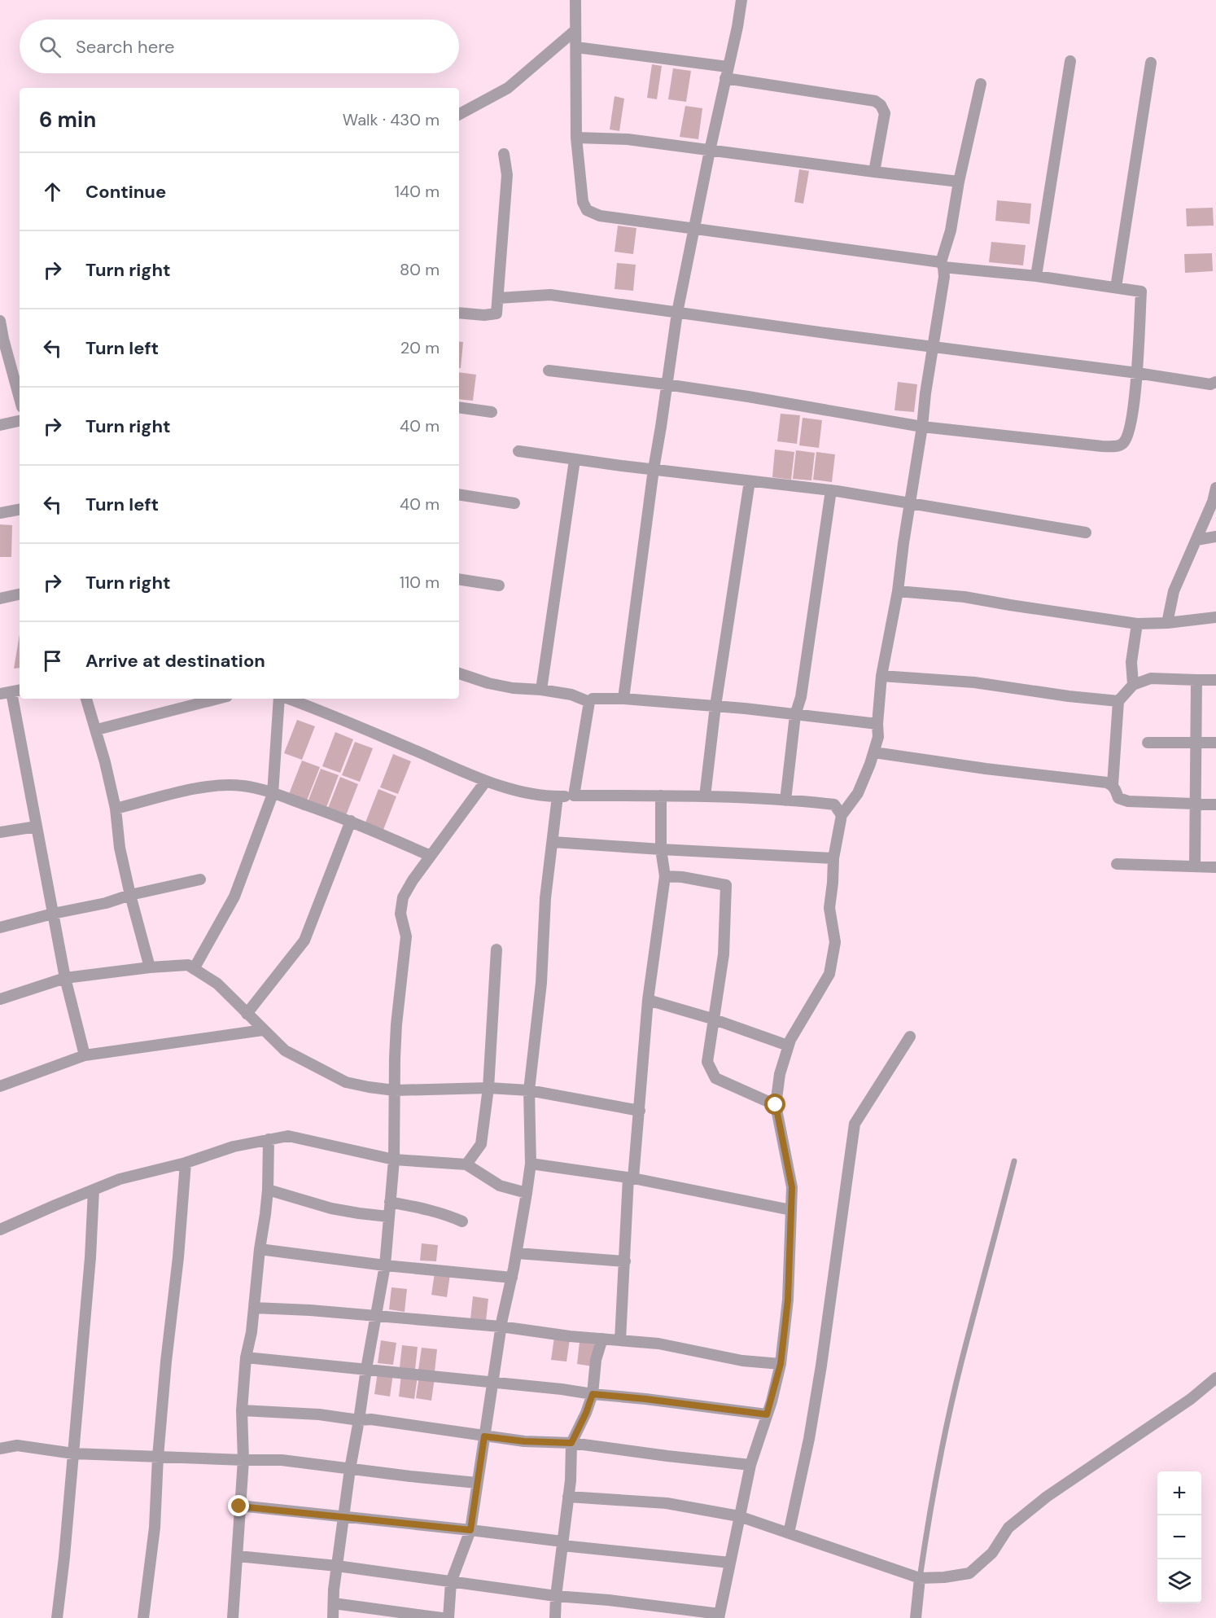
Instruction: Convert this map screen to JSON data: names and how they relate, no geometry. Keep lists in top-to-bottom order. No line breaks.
{"page":{"search":"Search here","heading":["6 min","Walk · 430 m"],"list":[["Continue","140 m"],["Turn right","80 m"],["Turn left","20 m"],["Turn right","40 m"],["Turn left","40 m"],["Turn right","110 m"],"Arrive at destination"],"map_buttons":["+","−"]}}
